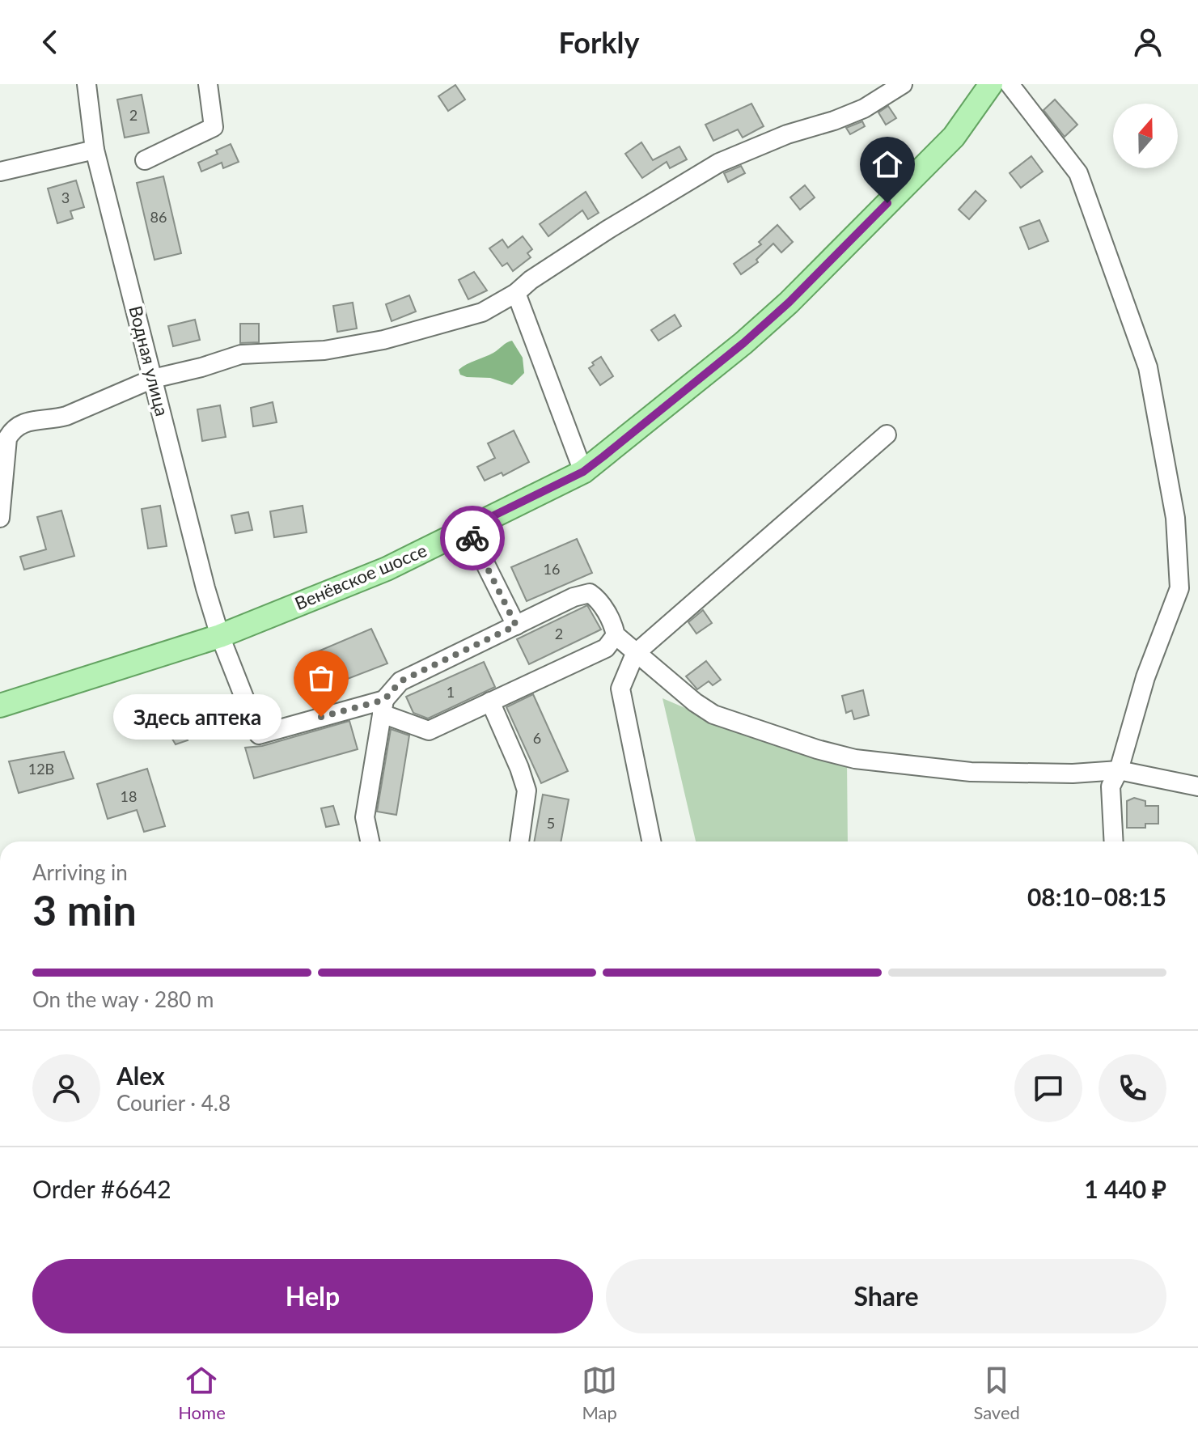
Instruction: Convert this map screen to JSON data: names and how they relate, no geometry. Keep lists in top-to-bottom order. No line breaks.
{"streets":{"main road":["Венёвское шоссе"],"street":["Водная улица"]},"crossings":[["Водная улица","Венёвское шоссе"]],"places":["Здесь аптека"],"house_numbers":["2","3","86","16","2","1","6","12В","18","5"],"north":"top","page":{"header":"Forkly","bubble":"Здесь аптека","heading":["3 min","Arriving in","08:10–08:15"],"panel":["Alex","Courier · 4.8","Order #6642","1 440 ₽"],"bar":"On the way · 280 m","buttons":["Help","Share"],"tabs":["Home","Map","Saved"]}}
